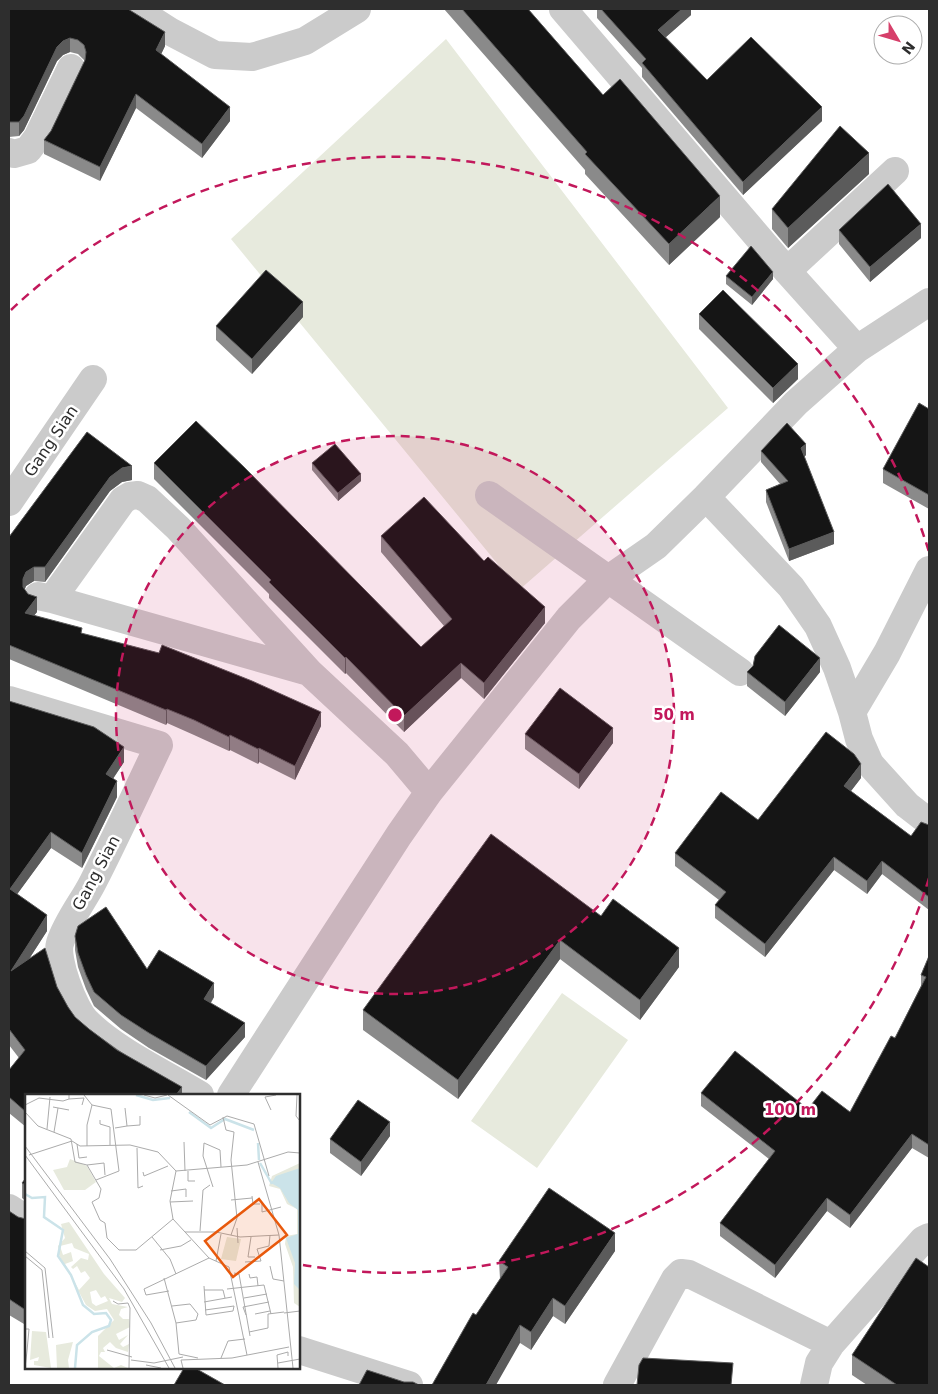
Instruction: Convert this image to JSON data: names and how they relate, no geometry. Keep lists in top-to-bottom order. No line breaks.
{"streets":{"street":["Gang Sian"]},"north":"bottom right","rings":["50 m","100 m"]}
